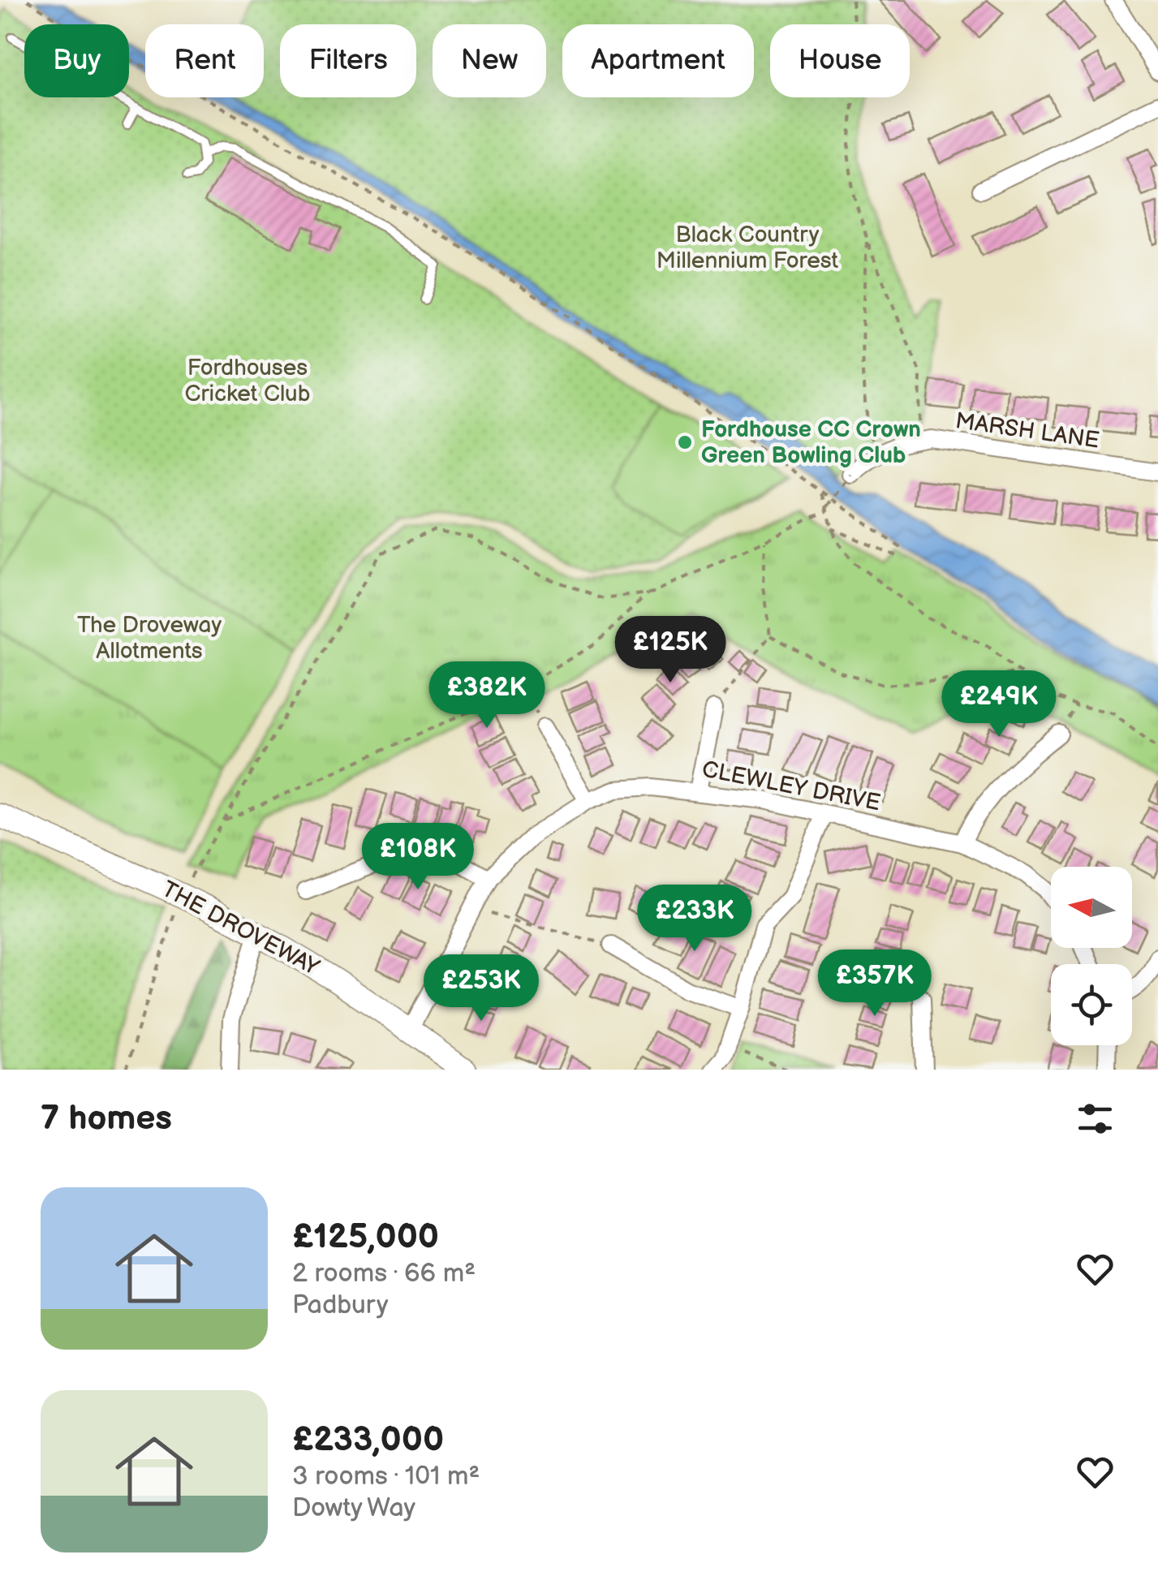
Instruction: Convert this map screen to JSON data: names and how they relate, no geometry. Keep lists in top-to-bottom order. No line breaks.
{"streets":{"street":["MARSH LANE","CLEWLEY DRIVE","THE DROVEWAY"]},"crossings":[["CLEWLEY DRIVE","THE DROVEWAY"]],"parks":["Black Country Millennium Forest","Fordhouses Cricket Club","The Droveway Allotments"],"places":["Fordhouse CC Crown Green Bowling Club"],"north":"left","page":{"chip":["Buy","Rent","Filters","New","Apartment","House"],"price":["£125K","£382K","£249K","£108K","£233K","£357K","£253K"],"heading":"7 homes","list":[{"name":"£125,000","note":"2 rooms · 66 m² · Padbury"},{"name":"£233,000","note":"3 rooms · 101 m² · Dowty Way"}]}}
